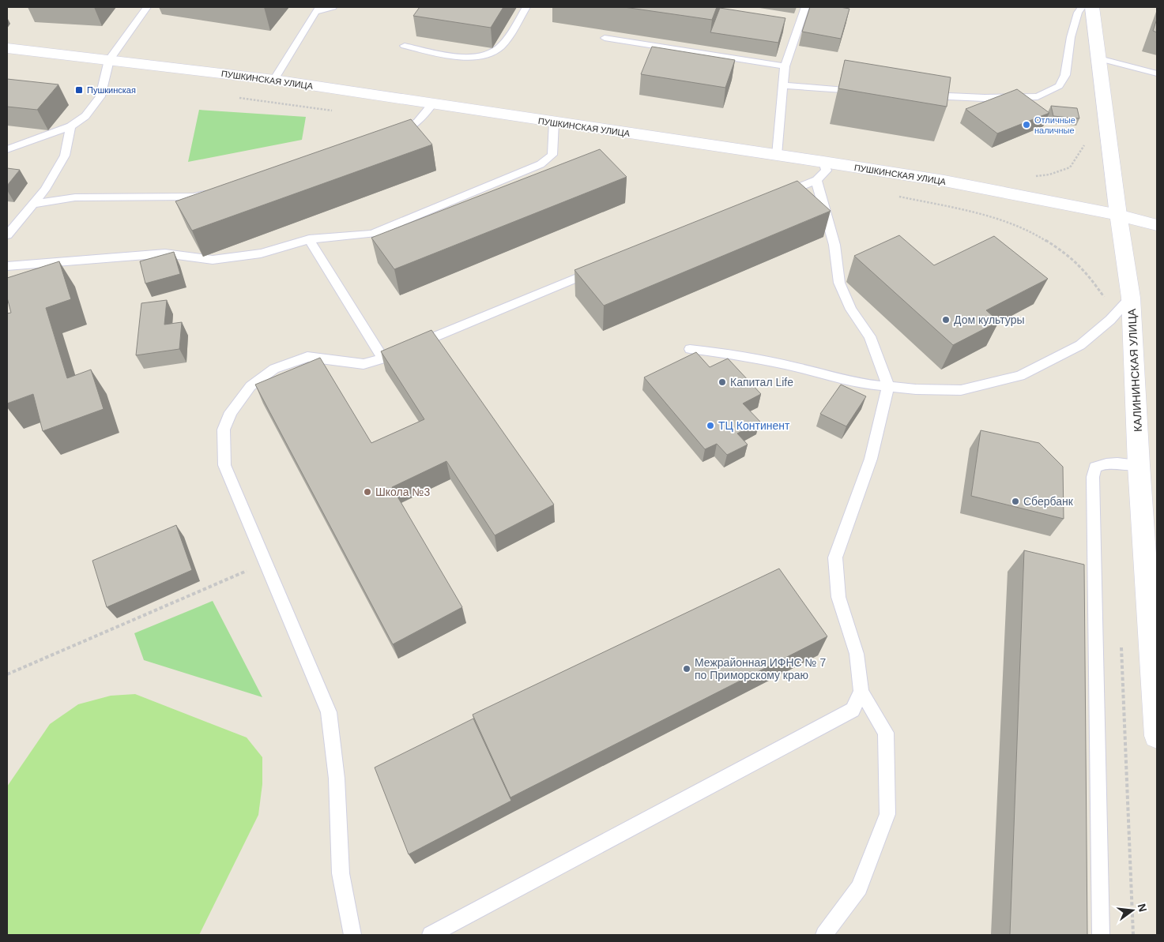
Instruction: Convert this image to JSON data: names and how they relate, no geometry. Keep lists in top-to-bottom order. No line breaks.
{"streets":{"main road":["ПУШКИНСКАЯ УЛИЦА","КАЛИНИНСКАЯ УЛИЦА"]},"crossings":[["ПУШКИНСКАЯ УЛИЦА","КАЛИНИНСКАЯ УЛИЦА"]],"places":{"transit":["Пушкинская"],"other":["Отличные наличные","Дом культуры","Капитал Life","ТЦ Континент","Школа №3","Сбербанк","Межрайонная ИФНС № 7 по Приморскому краю"]},"north":"right"}
